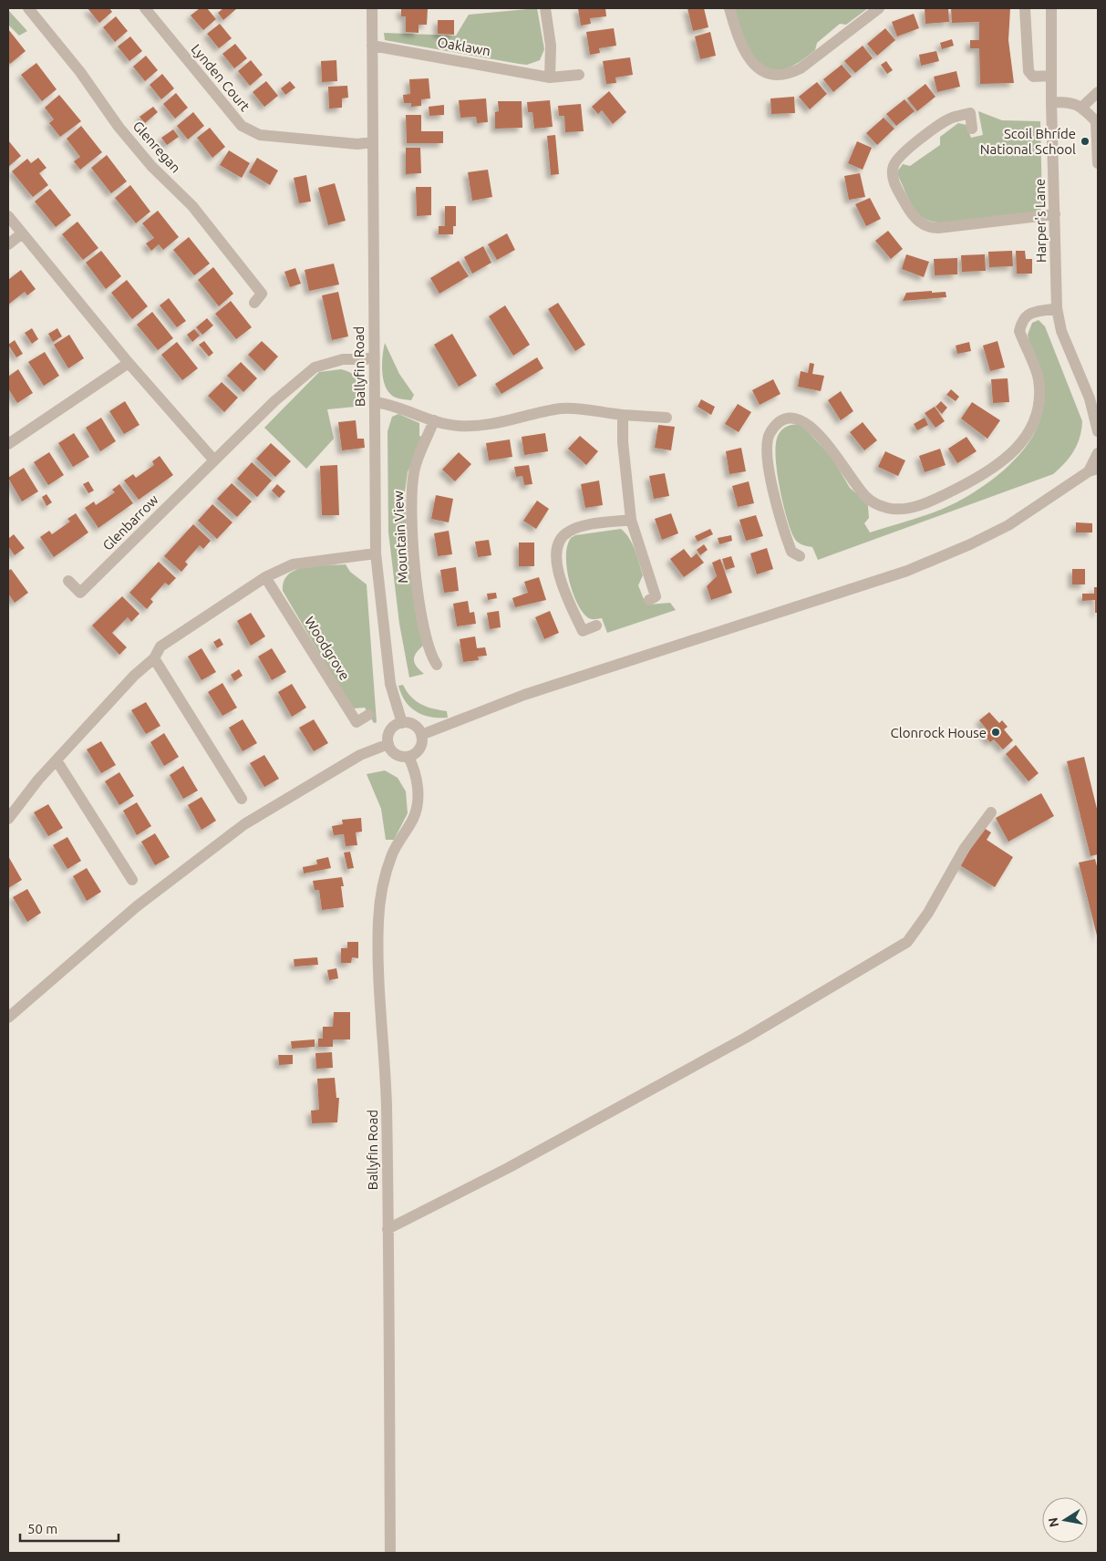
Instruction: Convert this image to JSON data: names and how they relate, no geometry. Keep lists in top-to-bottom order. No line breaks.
{"streets":{"street":["Oaklawn","Lynden Court","Glenregan","Harper's Lane","Ballyfin Road","Glenbarrow","Mountain View","Woodgrove"]},"crossings":[["Oaklawn","Ballyfin Road"],["Lynden Court","Ballyfin Road"],["Ballyfin Road","Glenbarrow"]],"places":["Scoil Bhríde National School","Clonrock House"],"scale_bar":"50 m","north":"left"}
